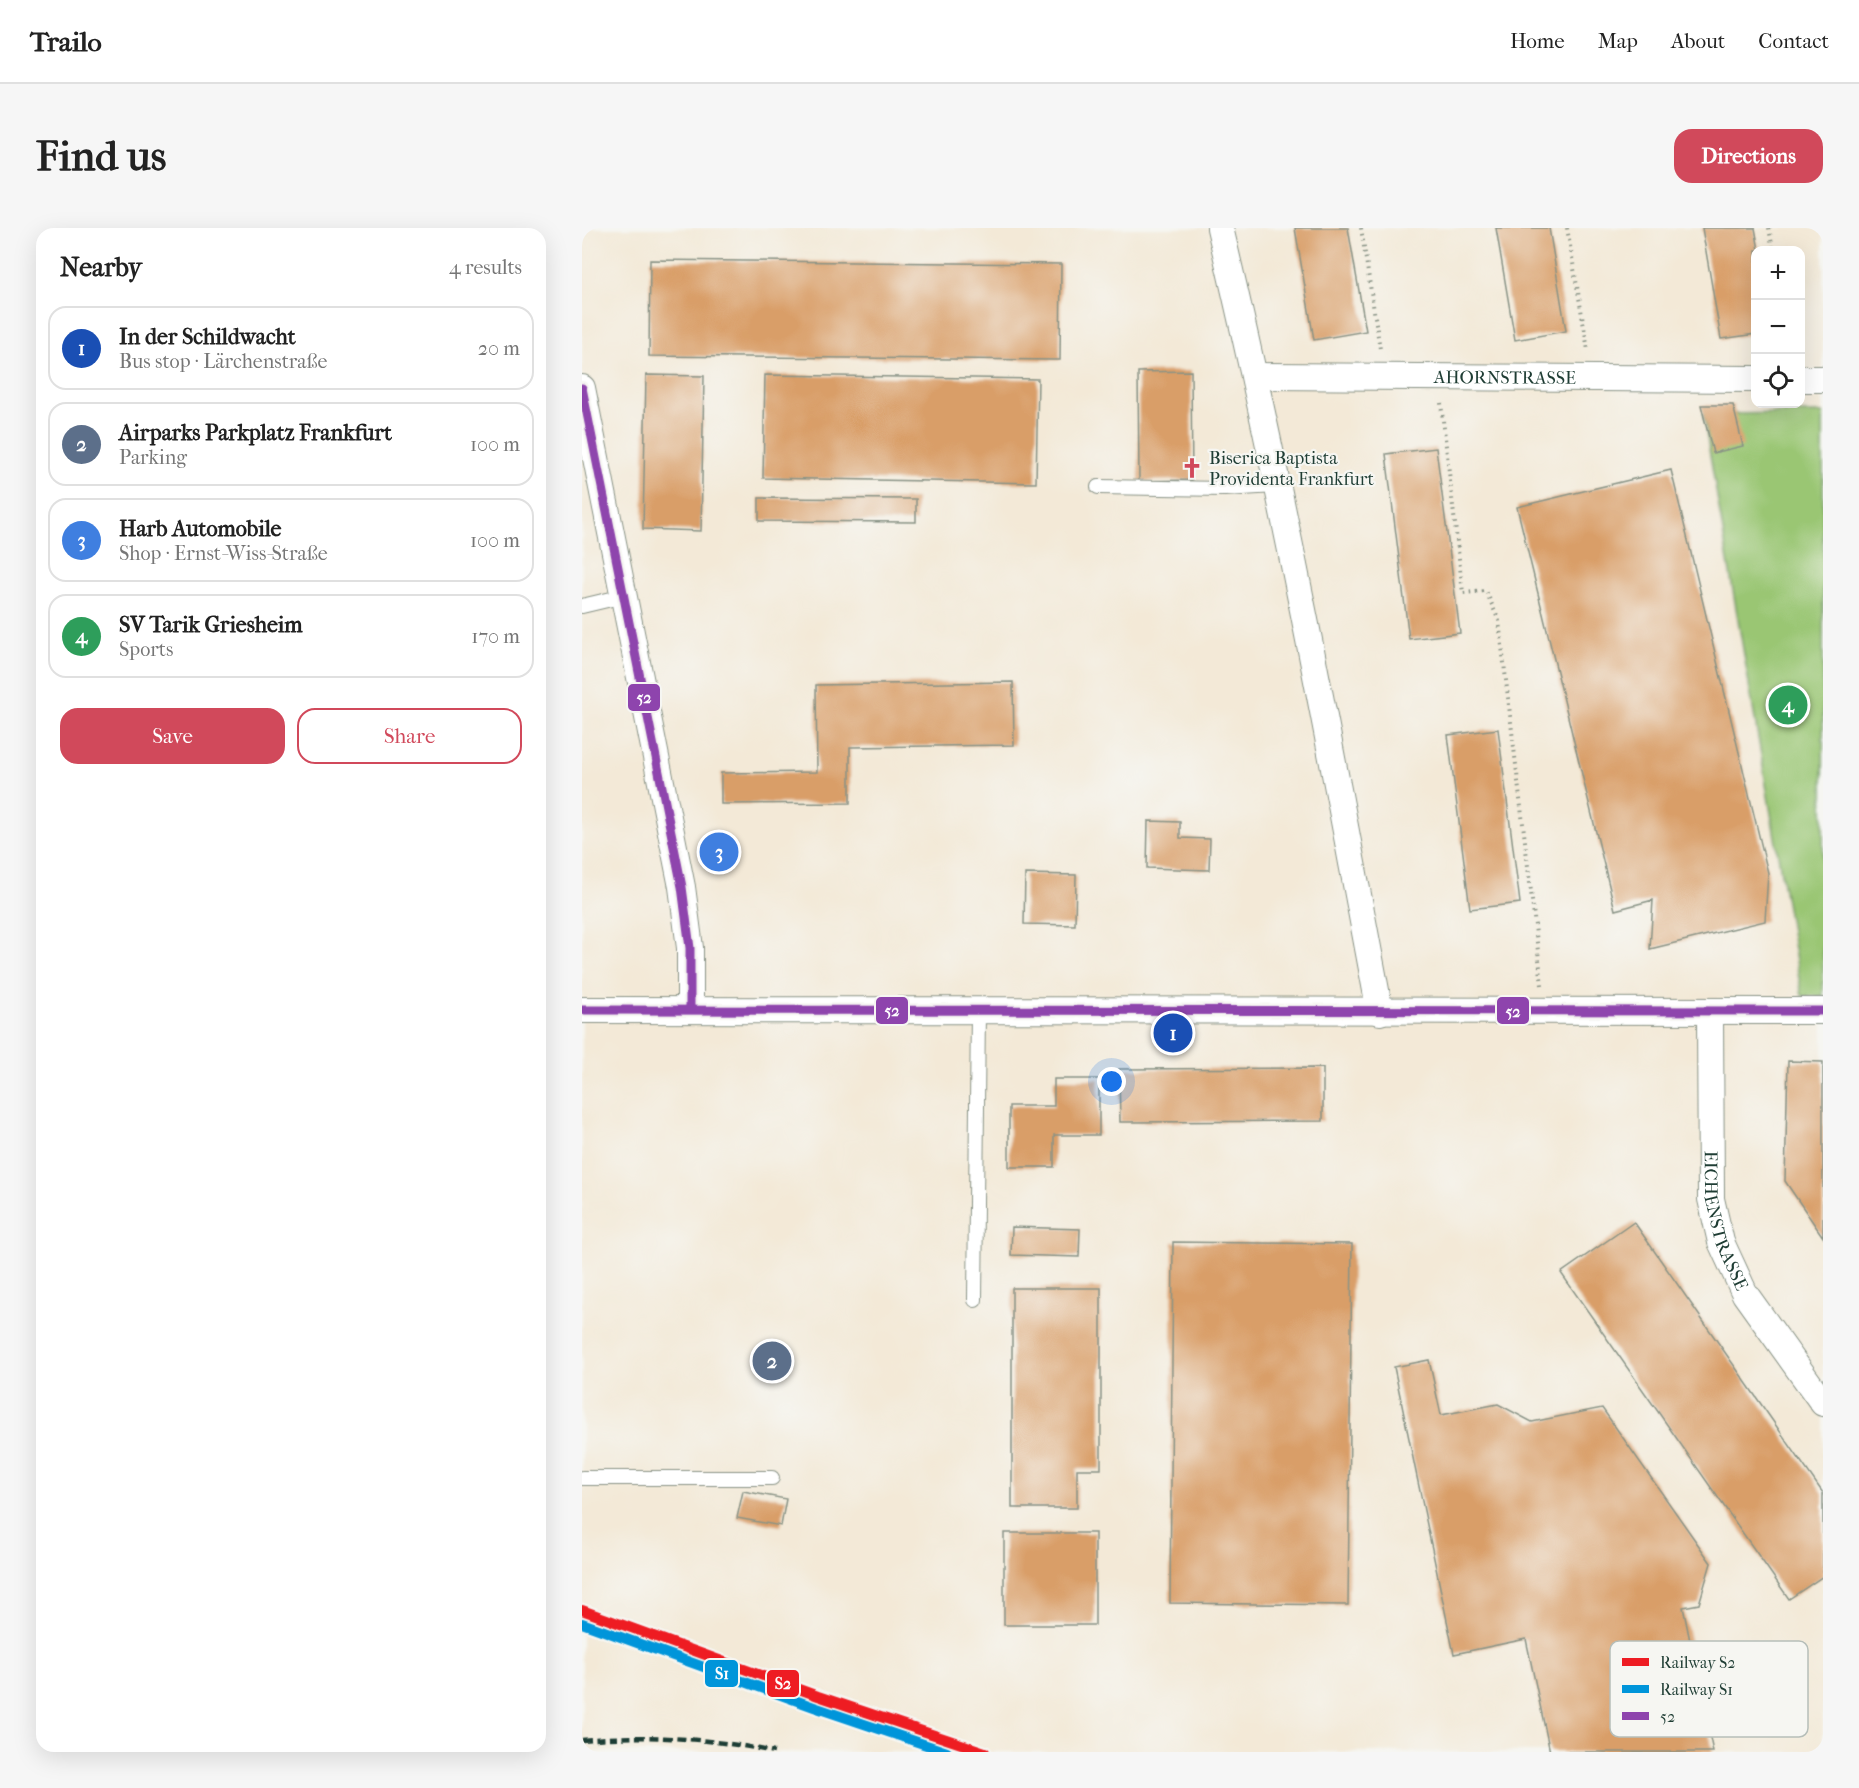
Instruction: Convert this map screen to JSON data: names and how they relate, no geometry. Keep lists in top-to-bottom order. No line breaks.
{"streets":{"street":["AHORNSTRASSE","EICHENSTRASSE"]},"places":{"church":["Biserica Baptista Providenta Frankfurt"]},"lines":["transit line 52","rail line S2","rail line S1"],"legend":["Railway S2","Railway S1","52"],"page":{"header":"Trailo","nav":["Home","Map","About","Contact"],"buttons":["Directions",["Save","Share"]],"title":"Find us","heading":["Nearby","4 results"],"map_buttons":["+","−"],"list":[{"mark":"1","name":"In der Schildwacht","note":"Bus stop · Lärchenstraße","value":"20 m"},{"mark":"2","name":"Airparks Parkplatz Frankfurt","note":"Parking","value":"100 m"},{"mark":"3","name":"Harb Automobile","note":"Shop · Ernst-Wiss-Straße","value":"100 m"},{"mark":"4","name":"SV Tarik Griesheim","note":"Sports","value":"170 m"}],"pins":["4","3","1","2"]}}
